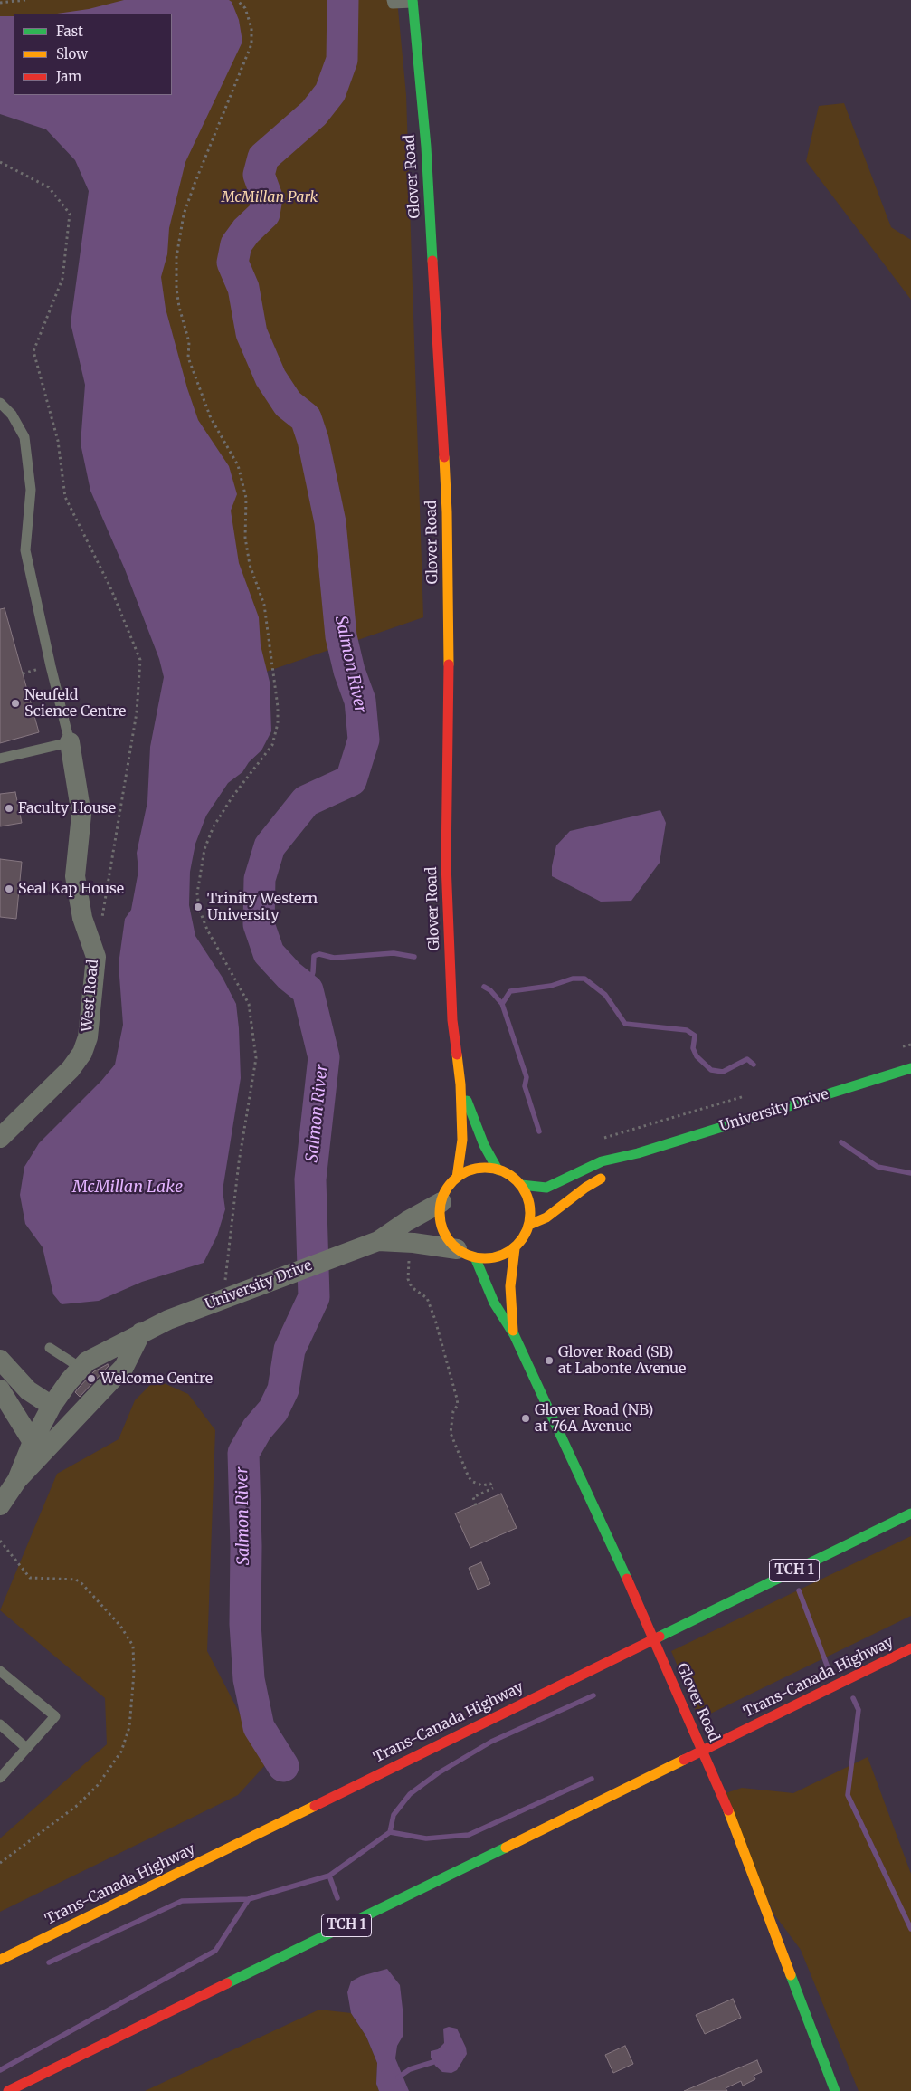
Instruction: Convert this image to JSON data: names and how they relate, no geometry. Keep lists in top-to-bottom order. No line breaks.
{"streets":{"main road":["Glover Road","University Drive","TCH 1","Trans-Canada Highway"],"street":["West Road"]},"crossings":[["Glover Road","University Drive"]],"water":["Salmon River","McMillan Lake"],"parks":["McMillan Park"],"places":["Neufeld Science Centre","Faculty House","Seal Kap House","Trinity Western University","Glover Road (SB) at Labonte Avenue","Welcome Centre","Glover Road (NB) at 76A Avenue"],"legend":["Fast","Slow","Jam"]}
